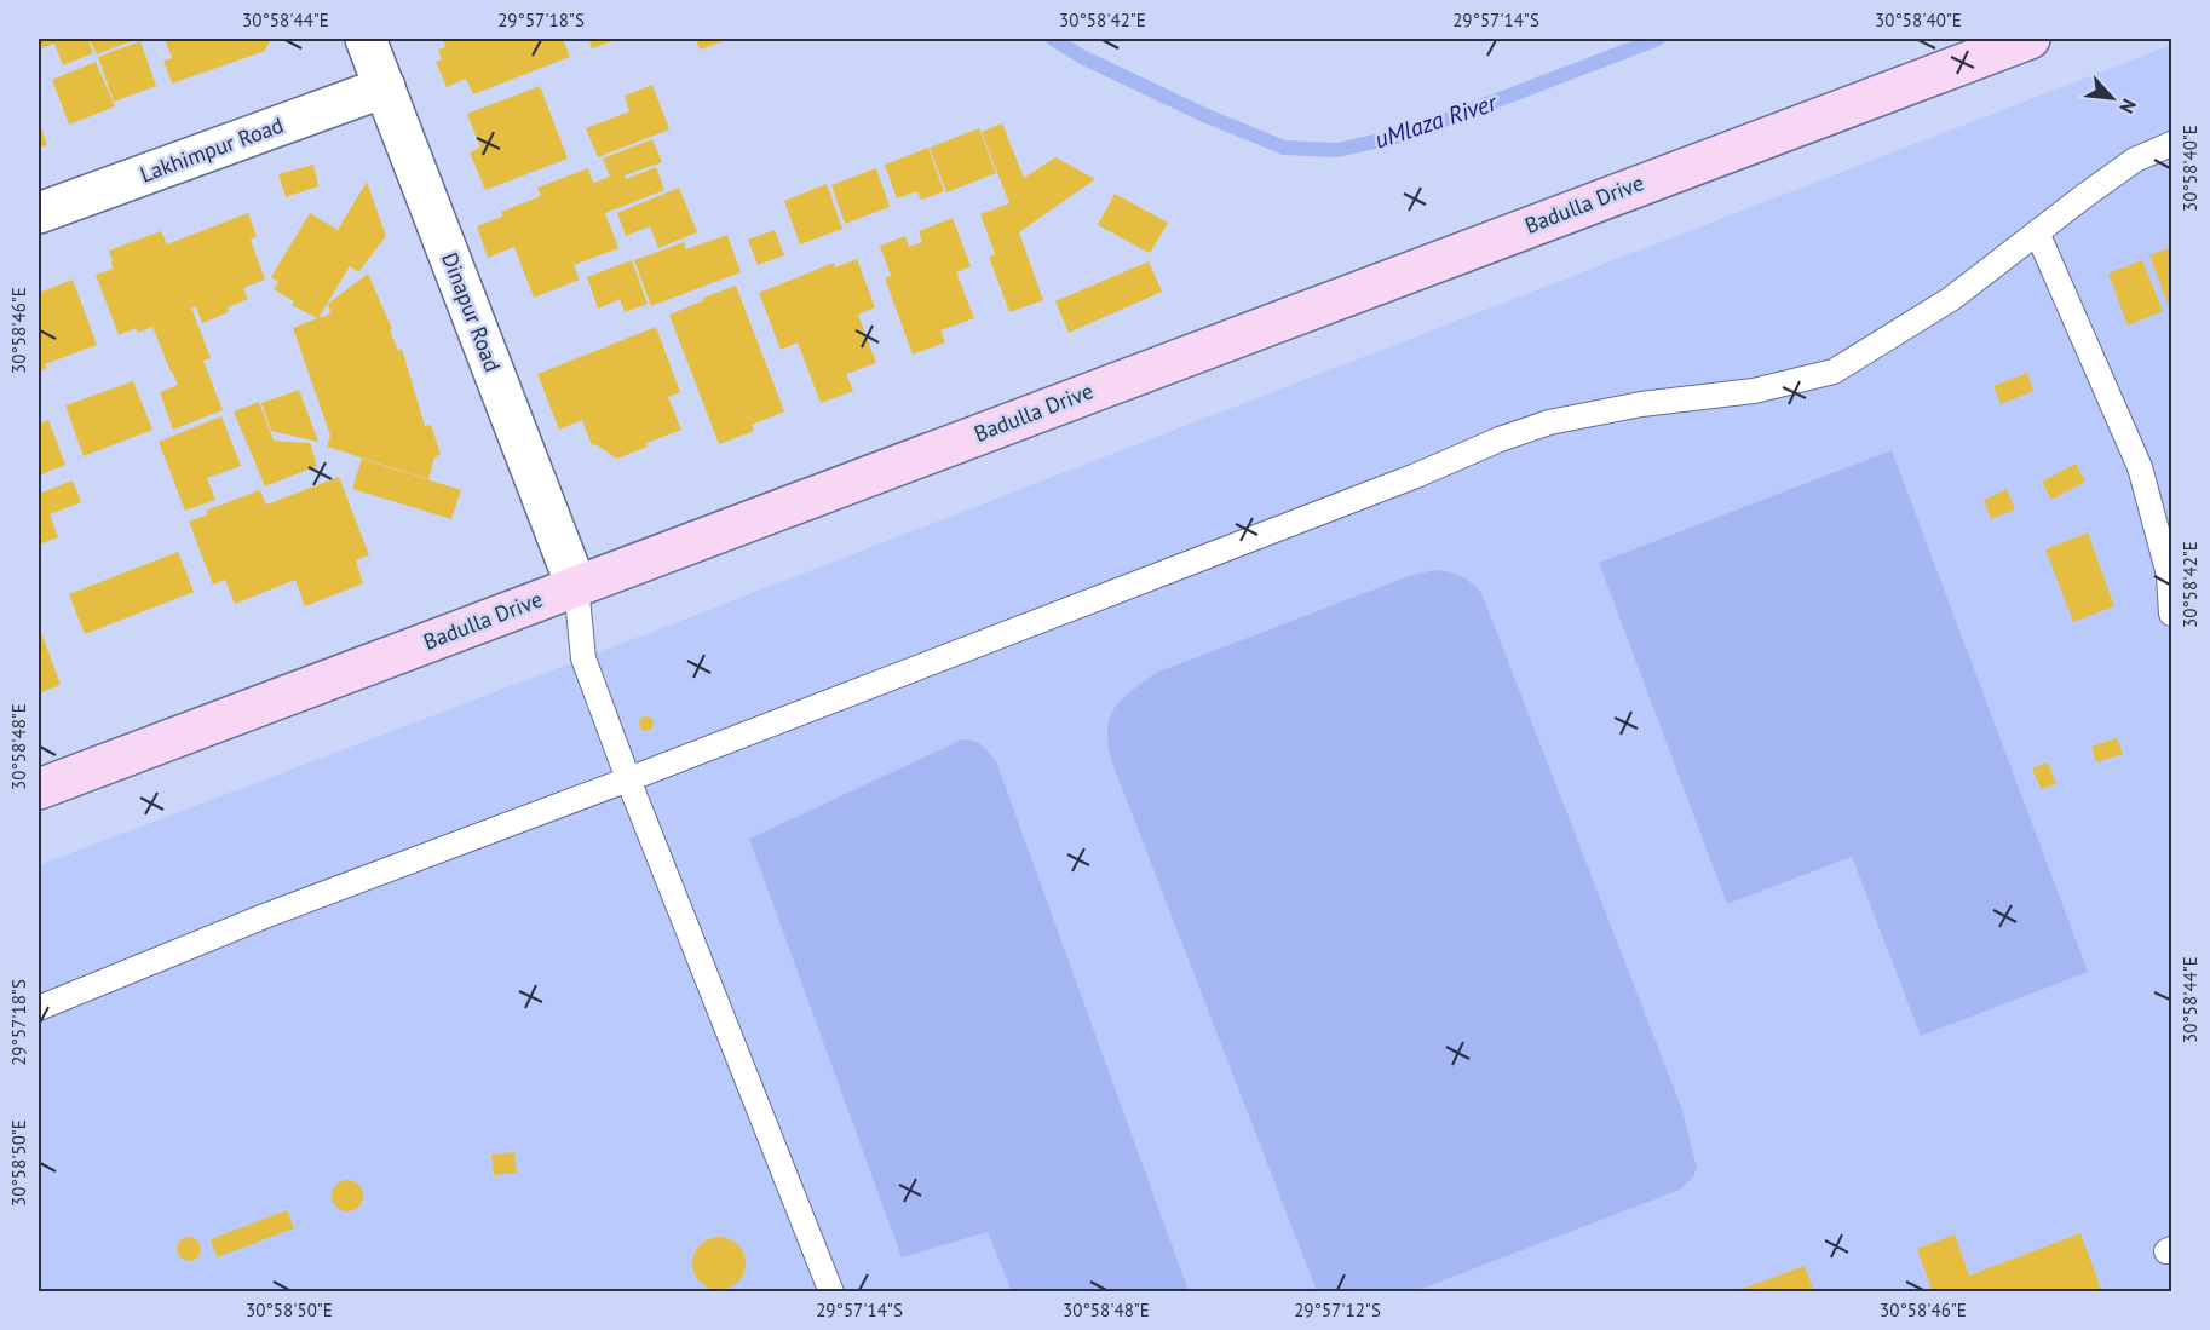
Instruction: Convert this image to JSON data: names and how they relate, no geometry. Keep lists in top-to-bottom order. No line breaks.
{"streets":{"street":["Lakhimpur Road","Badulla Drive","Dinapur Road"]},"crossings":[["Lakhimpur Road","Dinapur Road"],["Badulla Drive","Dinapur Road"]],"water":["uMlaza River"],"north":"bottom right","coordinates":["30°58'44\"E","29°57'18\"S","30°58'42\"E","29°57'14\"S","30°58'40\"E","30°58'46\"E","30°58'48\"E","30°58'50\"E","29°57'12\"S"]}
